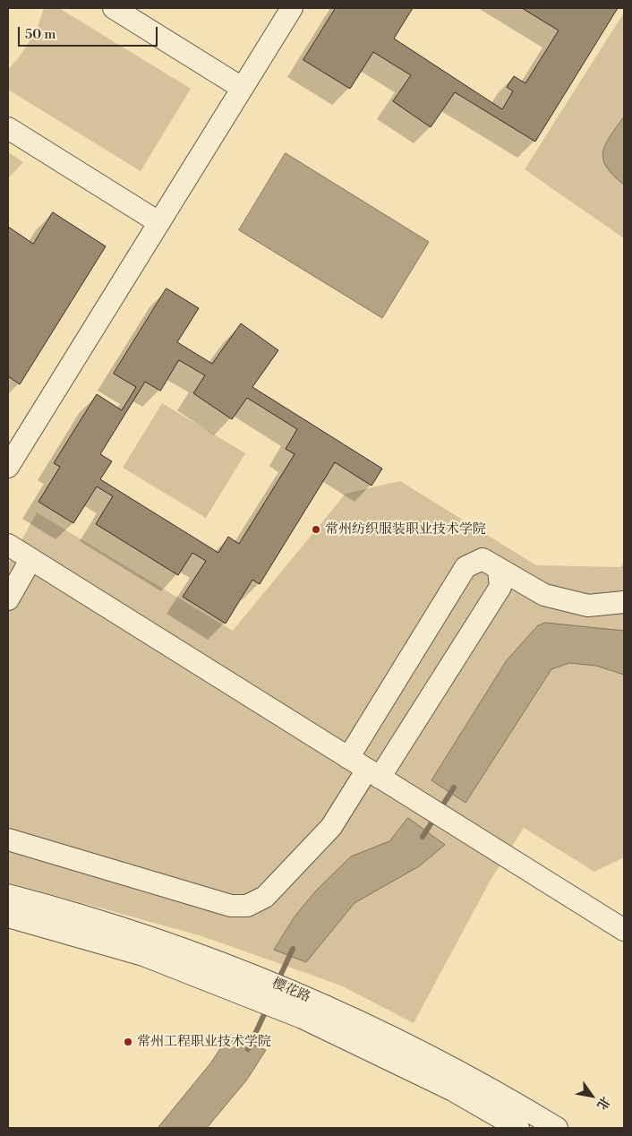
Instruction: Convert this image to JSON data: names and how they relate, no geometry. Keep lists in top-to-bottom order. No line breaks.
{"streets":{"street":["樱花路"]},"places":["常州纺织服装职业技术学院","常州工程职业技术学院"],"scale_bar":"50 m","north":"bottom right"}
